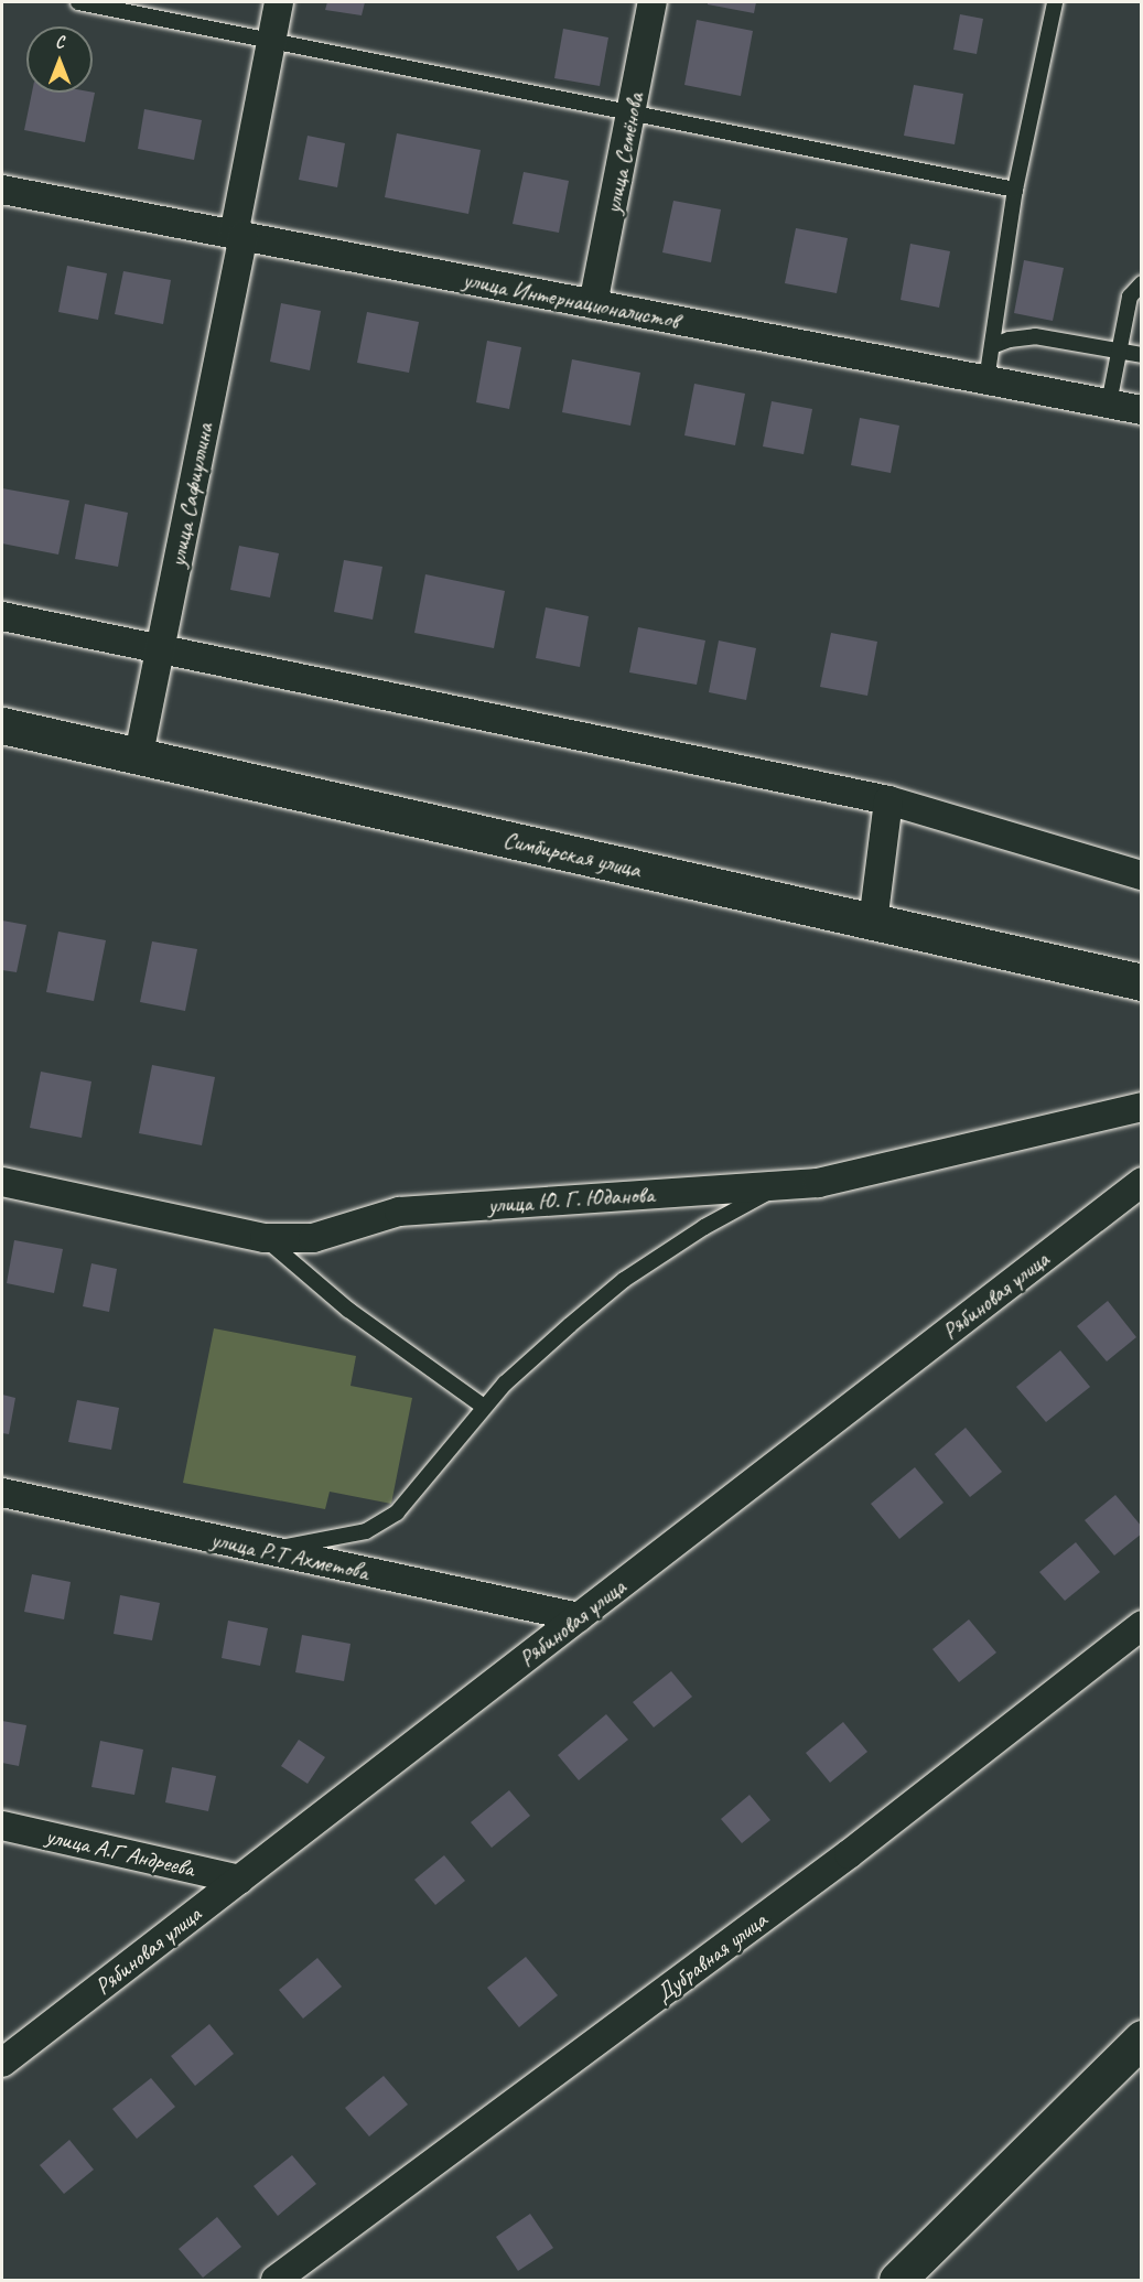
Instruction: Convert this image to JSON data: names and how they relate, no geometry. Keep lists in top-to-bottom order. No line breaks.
{"streets":{"main road":["Симбирская улица"],"street":["улица Семёнова","улица Интернационалистов","улица Сафиуллина","улица Ю. Г. Юданова","Рябиновая улица","улица Р.Т Ахметова","улица А.Г Андреева","Дубравная улица"]},"crossings":[["улица Семёнова","улица Интернационалистов"],["улица Интернационалистов","улица Сафиуллина"],["улица Сафиуллина","Симбирская улица"],["Рябиновая улица","улица Р.Т Ахметова"],["Рябиновая улица","улица А.Г Андреева"]],"north":"top"}
